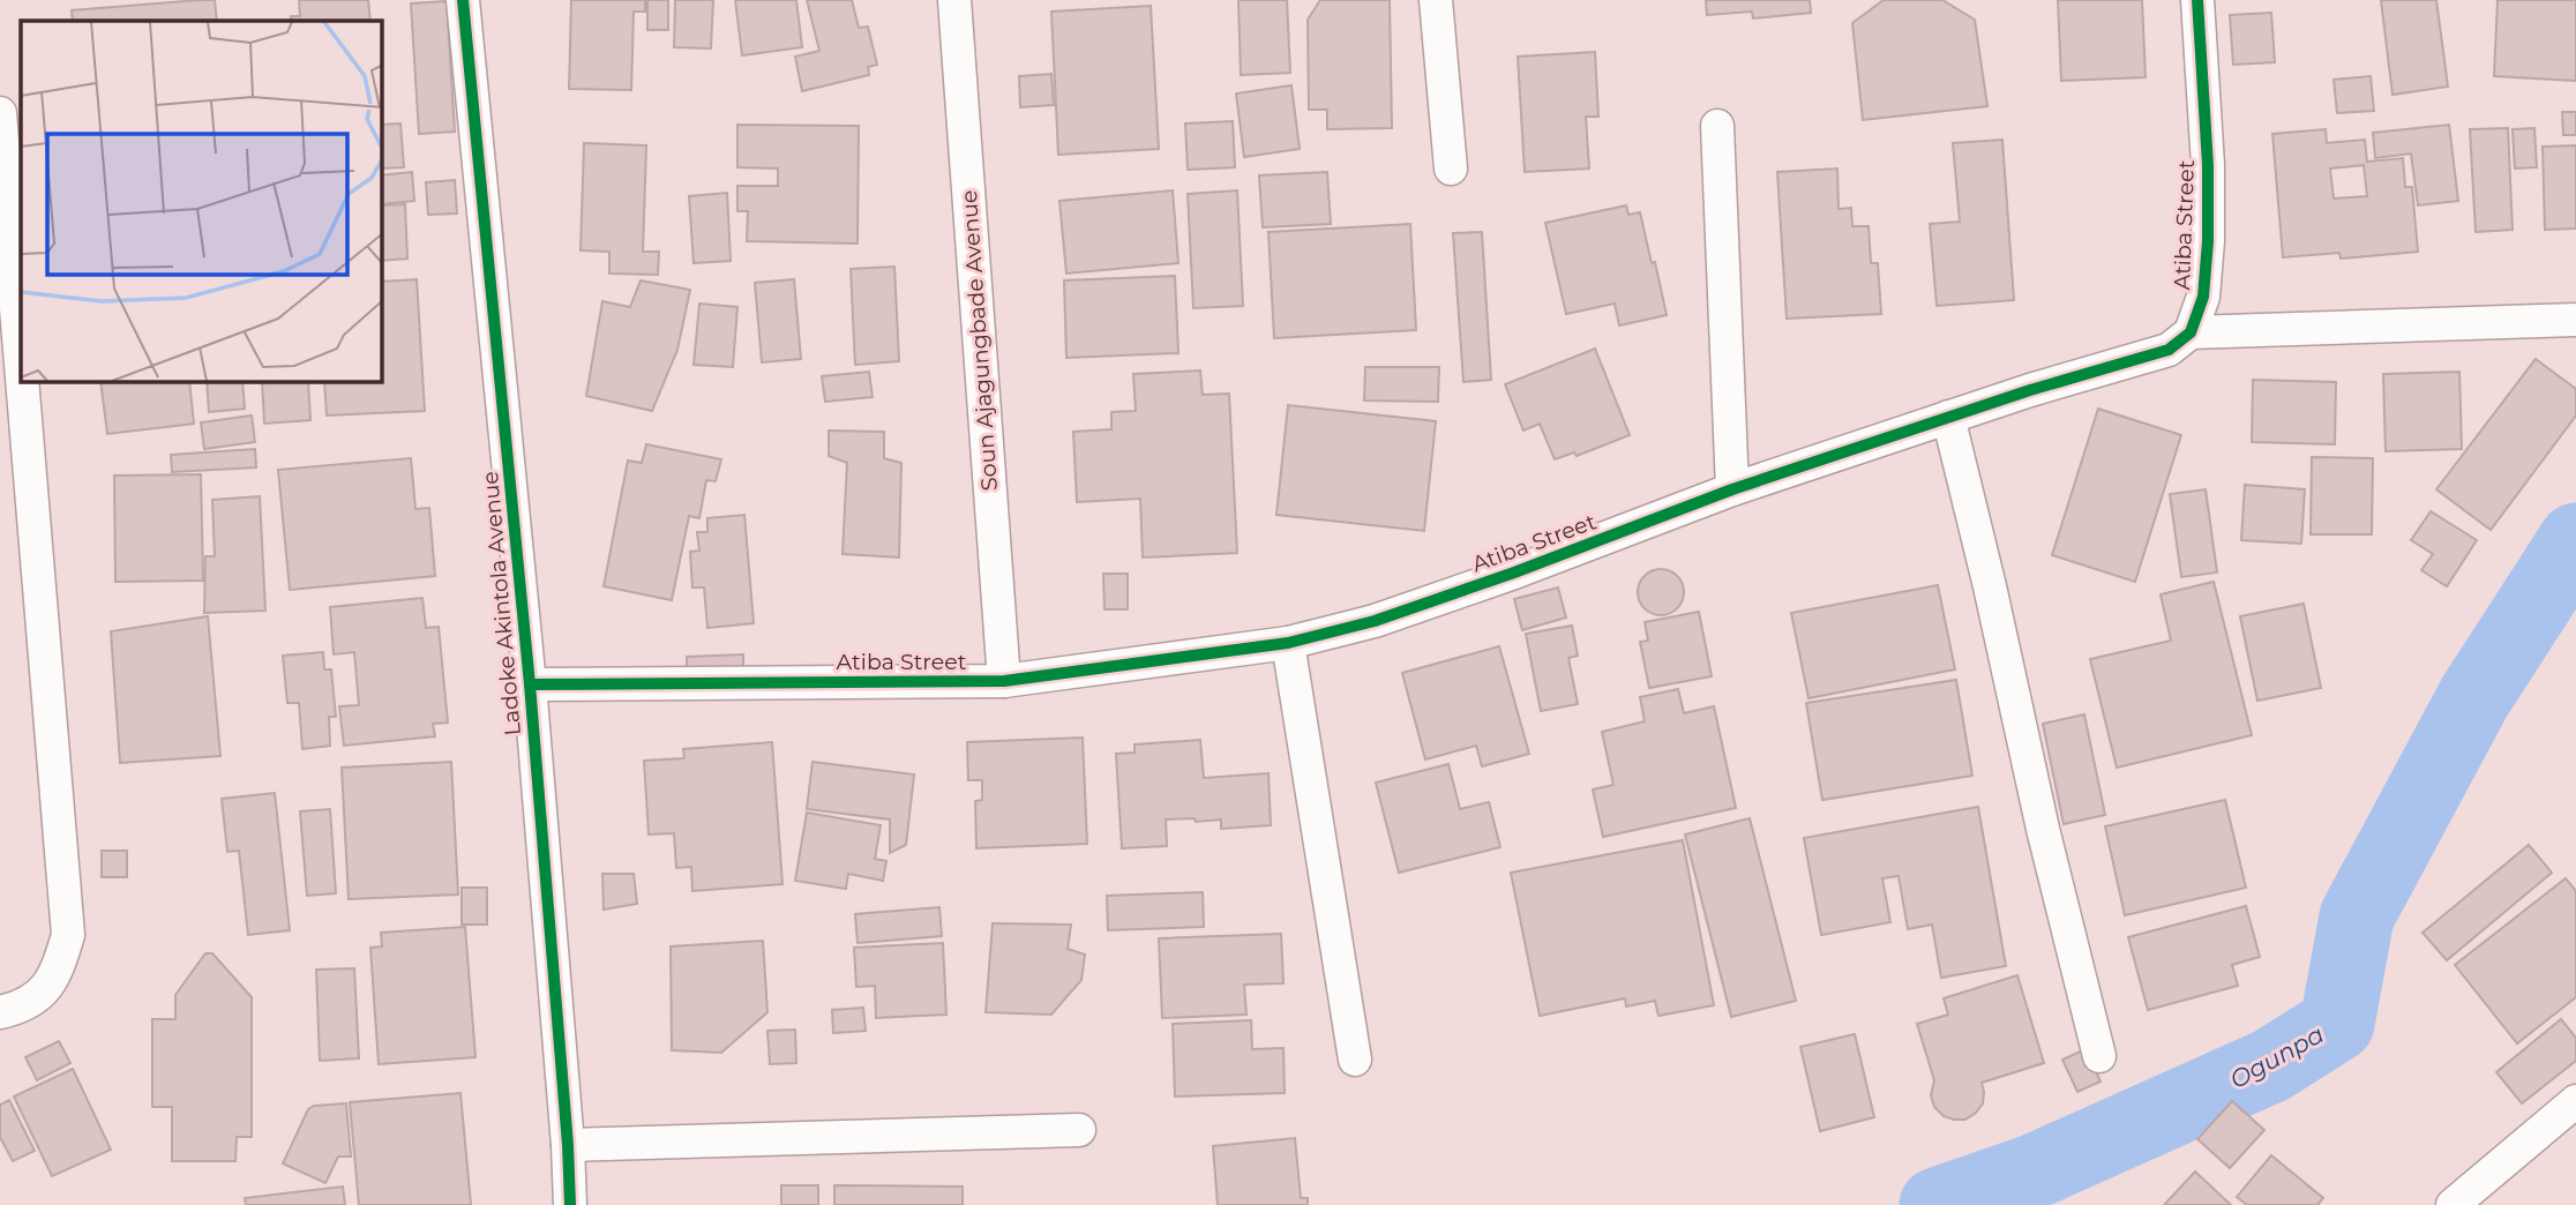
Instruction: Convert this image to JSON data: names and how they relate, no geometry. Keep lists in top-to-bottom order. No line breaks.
{"streets":{"street":["Atiba Street","Soun Ajagungbade Avenue","Ladoke Akintola Avenue"]},"crossings":[["Atiba Street","Soun Ajagungbade Avenue"],["Atiba Street","Ladoke Akintola Avenue"]],"water":["Ogunpa"]}
